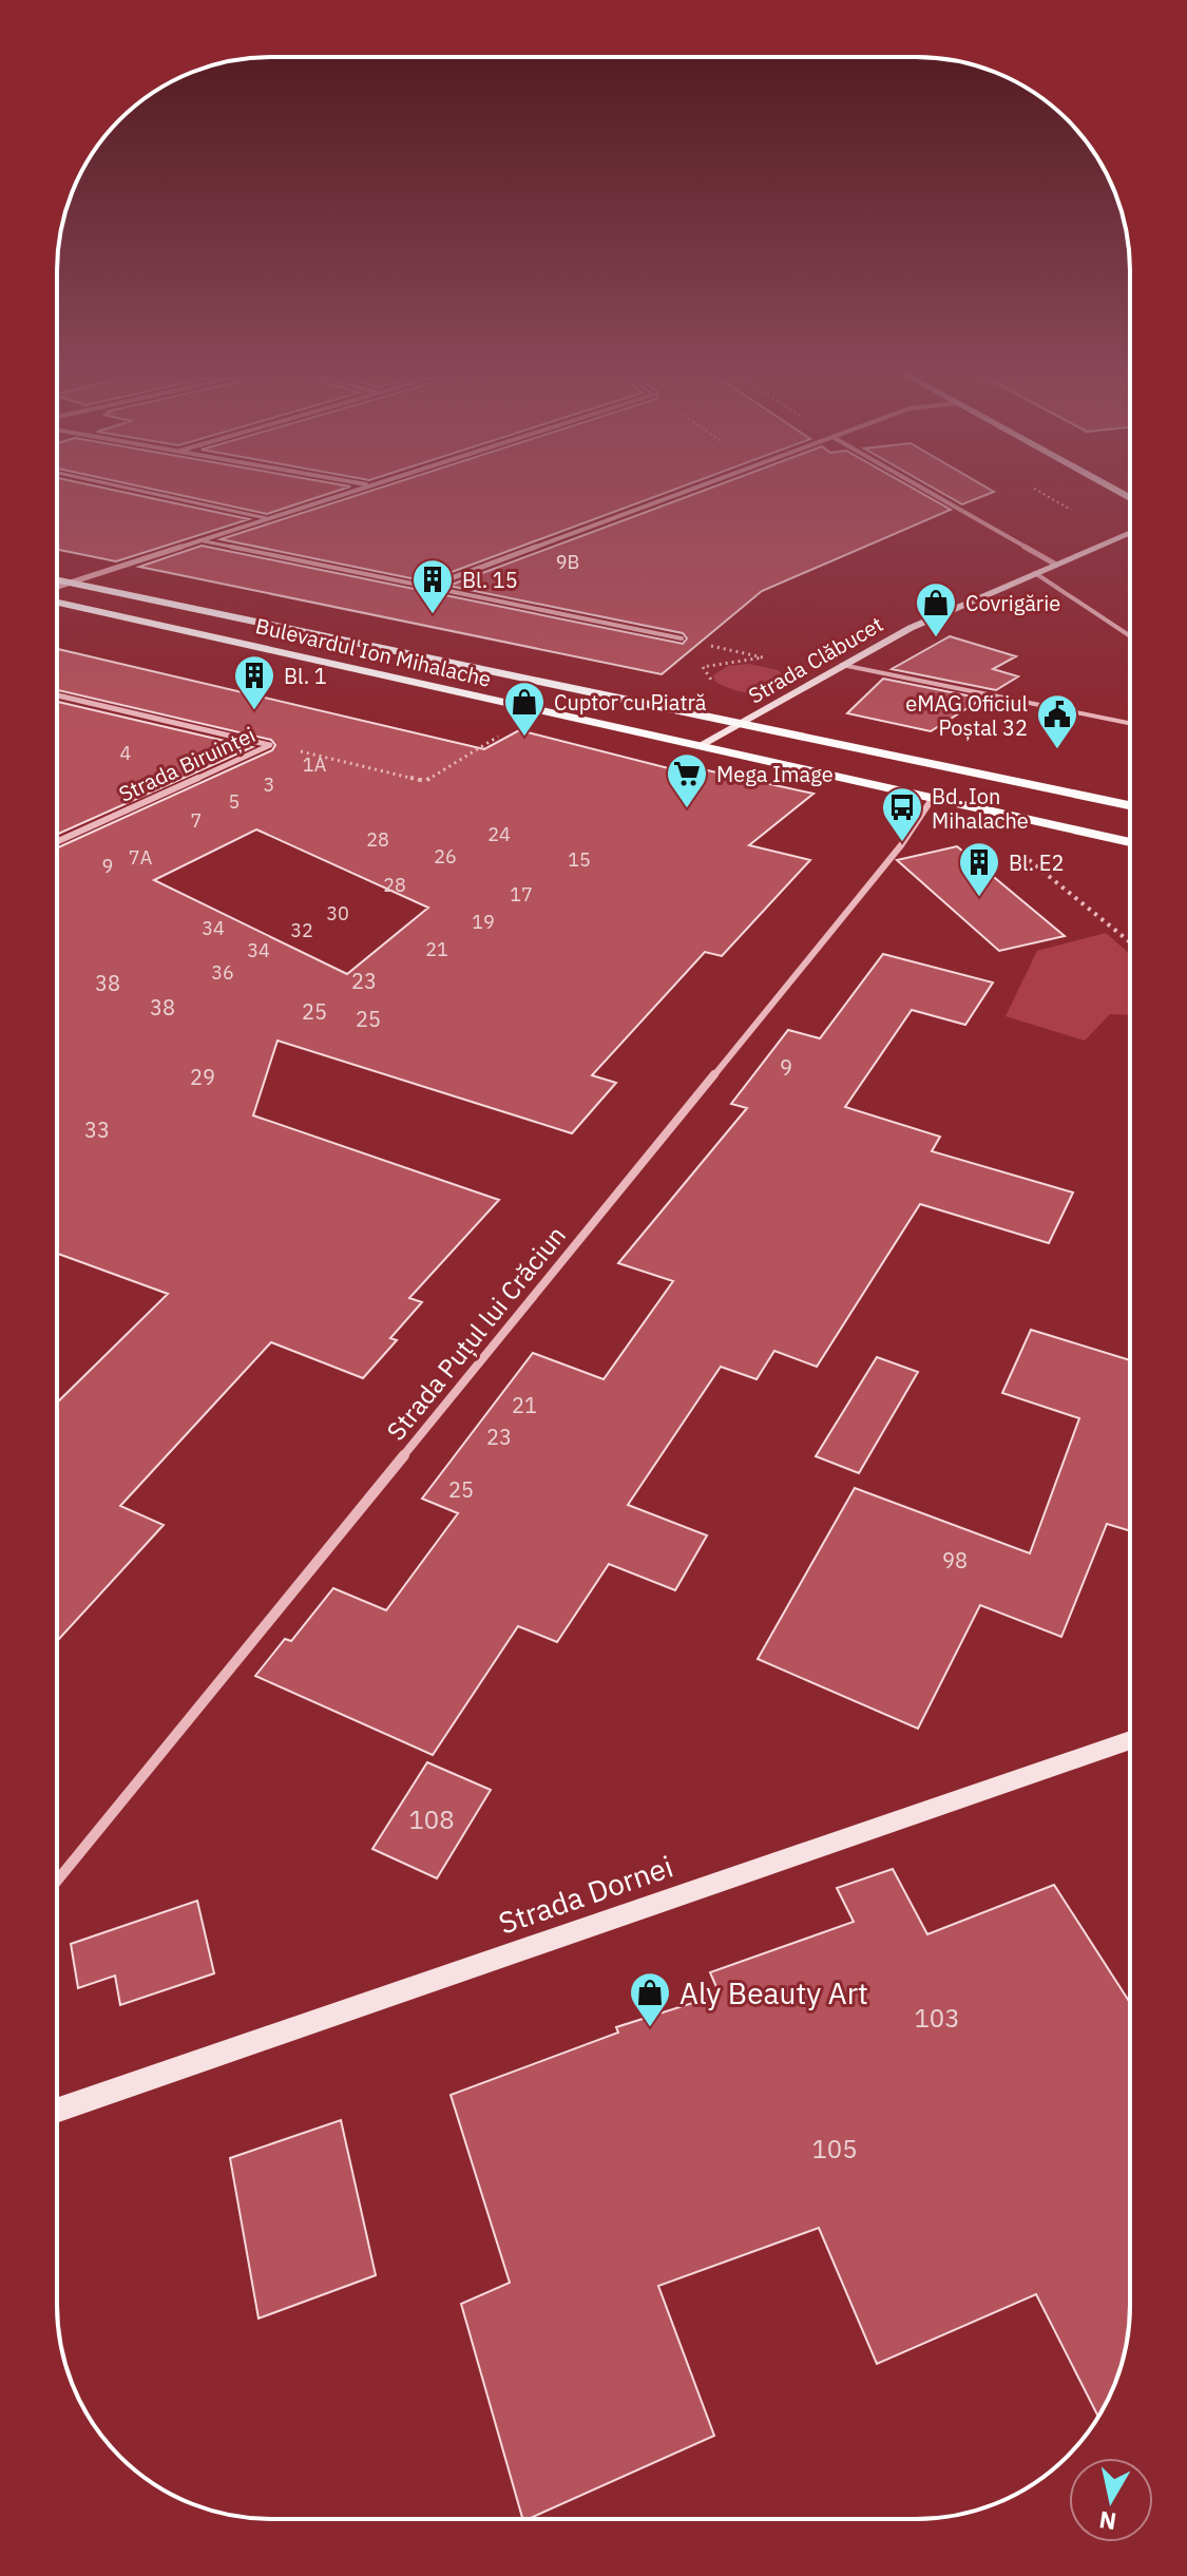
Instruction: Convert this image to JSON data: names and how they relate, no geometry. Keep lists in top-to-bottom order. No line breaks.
{"streets":{"main road":["Bulevardul Ion Mihalache"],"street":["Strada Clăbucet","Strada Biruinței","Strada Puțul lui Crăciun","Strada Dornei"]},"crossings":[["Bulevardul Ion Mihalache","Strada Clăbucet"],["Bulevardul Ion Mihalache","Strada Puțul lui Crăciun"]],"places":{"building":["Bl. 15","Bl. 1","Bl. E2"],"shop":["Covrigărie","Cuptor cu Piatră","Aly Beauty Art"],"public building":["eMAG Oficiul Poștal 32"],"supermarket":["Mega Image"],"bus stop":["Bd. Ion Mihalache"]},"house_numbers":["9B","4","1A","3","5","7","24","28","26","7A","15","9","28","17","30","19","34","32","21","34","36","23","38","38","25","25","9","29","33","21","23","25","98","108","103","105"],"north":"bottom"}
